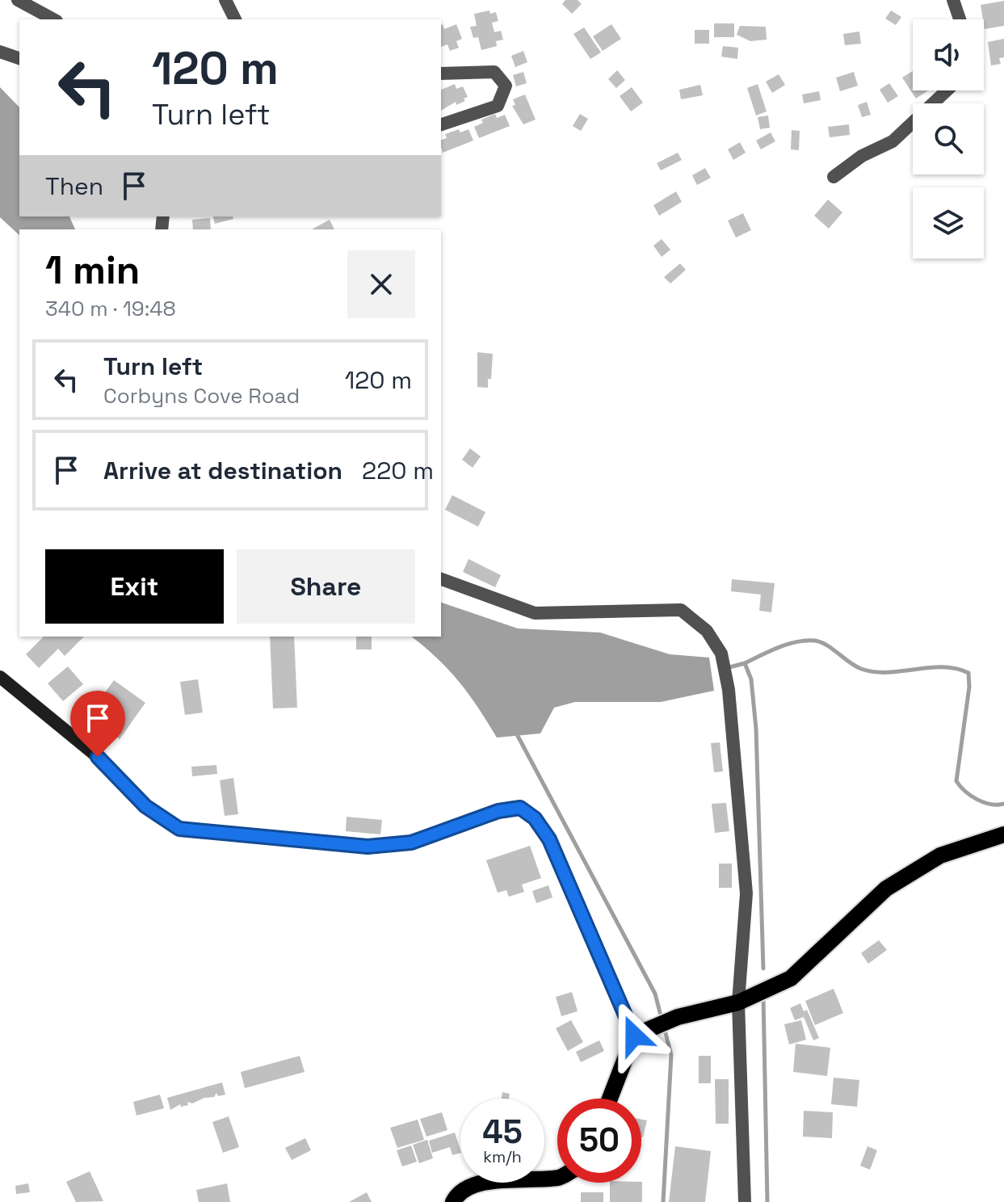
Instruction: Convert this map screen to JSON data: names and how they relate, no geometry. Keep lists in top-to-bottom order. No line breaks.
{"page":{"turn":["120 m","Turn left"],"then":"Then","heading":["1 min","340 m · 19:48"],"list":[{"name":"Turn left","note":"Corbyns Cove Road","value":"120 m"},{"name":"Arrive at destination","value":"220 m"}],"buttons":["Exit","Share"],"speed":"45 km/h","limit":"50"}}
